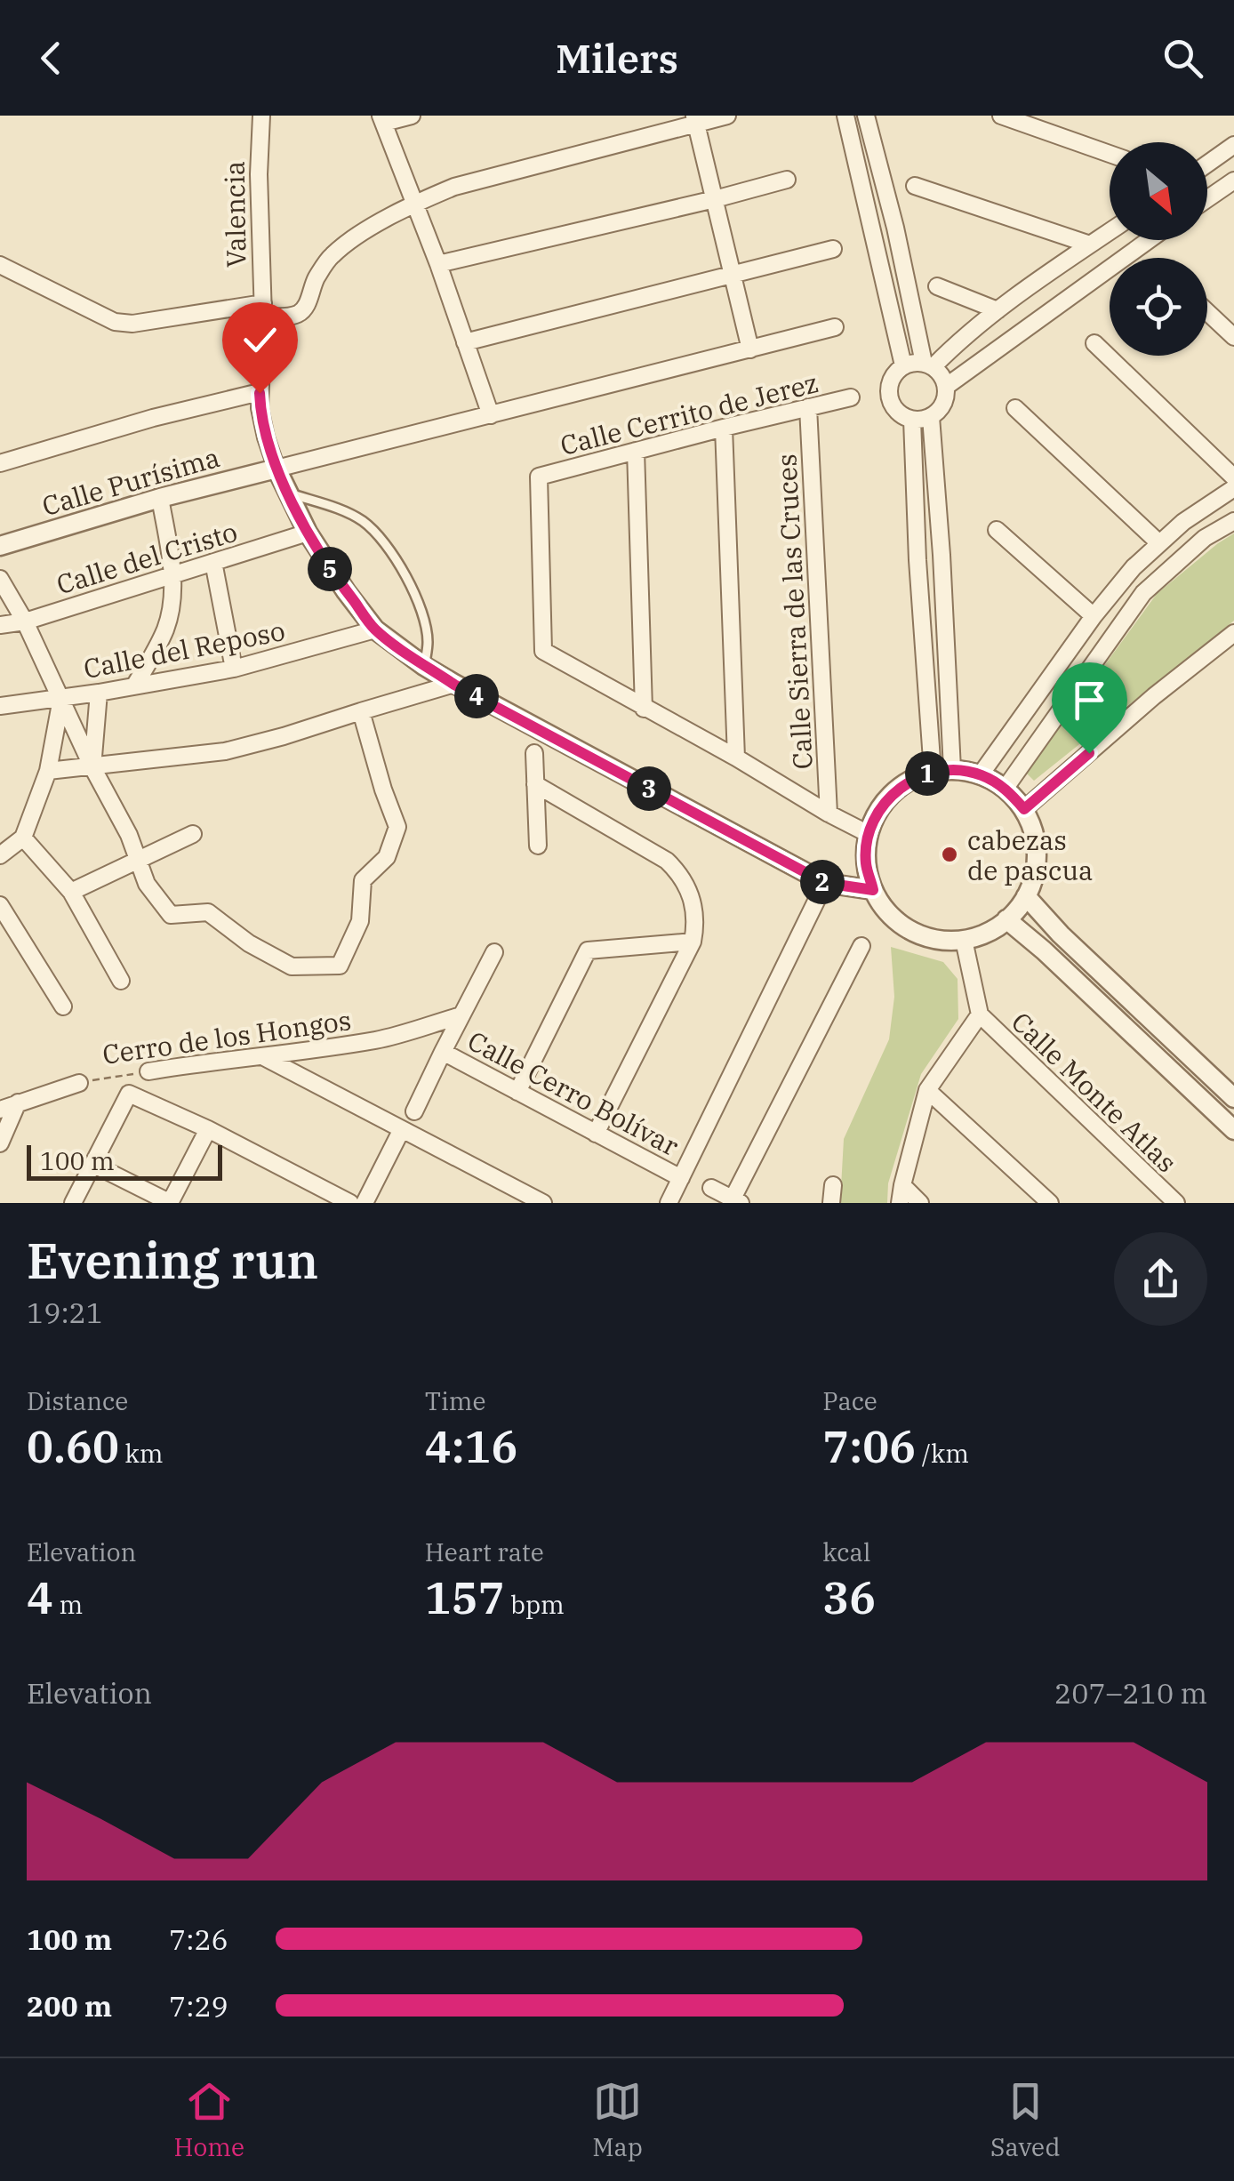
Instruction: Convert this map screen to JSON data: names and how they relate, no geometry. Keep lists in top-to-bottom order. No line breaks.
{"streets":{"street":["Valencia","Calle Cerrito de Jerez","Calle Purísima","Calle del Cristo","Calle Sierra de las Cruces","Calle del Reposo","Cerro de los Hongos","Calle Monte Atlas","Calle Cerro Bolívar"]},"crossings":[["Valencia","Calle Purísima"],["Valencia","Calle del Cristo"],["Valencia","Calle del Reposo"],["Calle Cerrito de Jerez","Calle Sierra de las Cruces"]],"places":["cabezas de pascua"],"scale_bar":"100 m","north":"bottom right","page":{"header":"Milers","pins":["5","4","1","3","2"],"scale":"100 m","heading":["Evening run","19:21"],"stats":[["Distance","0.60 km"],["Time","4:16"],["Pace","7:06 /km"],["Elevation","4 m"],["Heart rate","157 bpm"],["kcal","36"]],"chart":["Elevation","207–210 m"],"list":[{"name":"100 m","note":"7:26"},{"name":"200 m","note":"7:29"}],"tabs":["Home","Map","Saved"]}}
